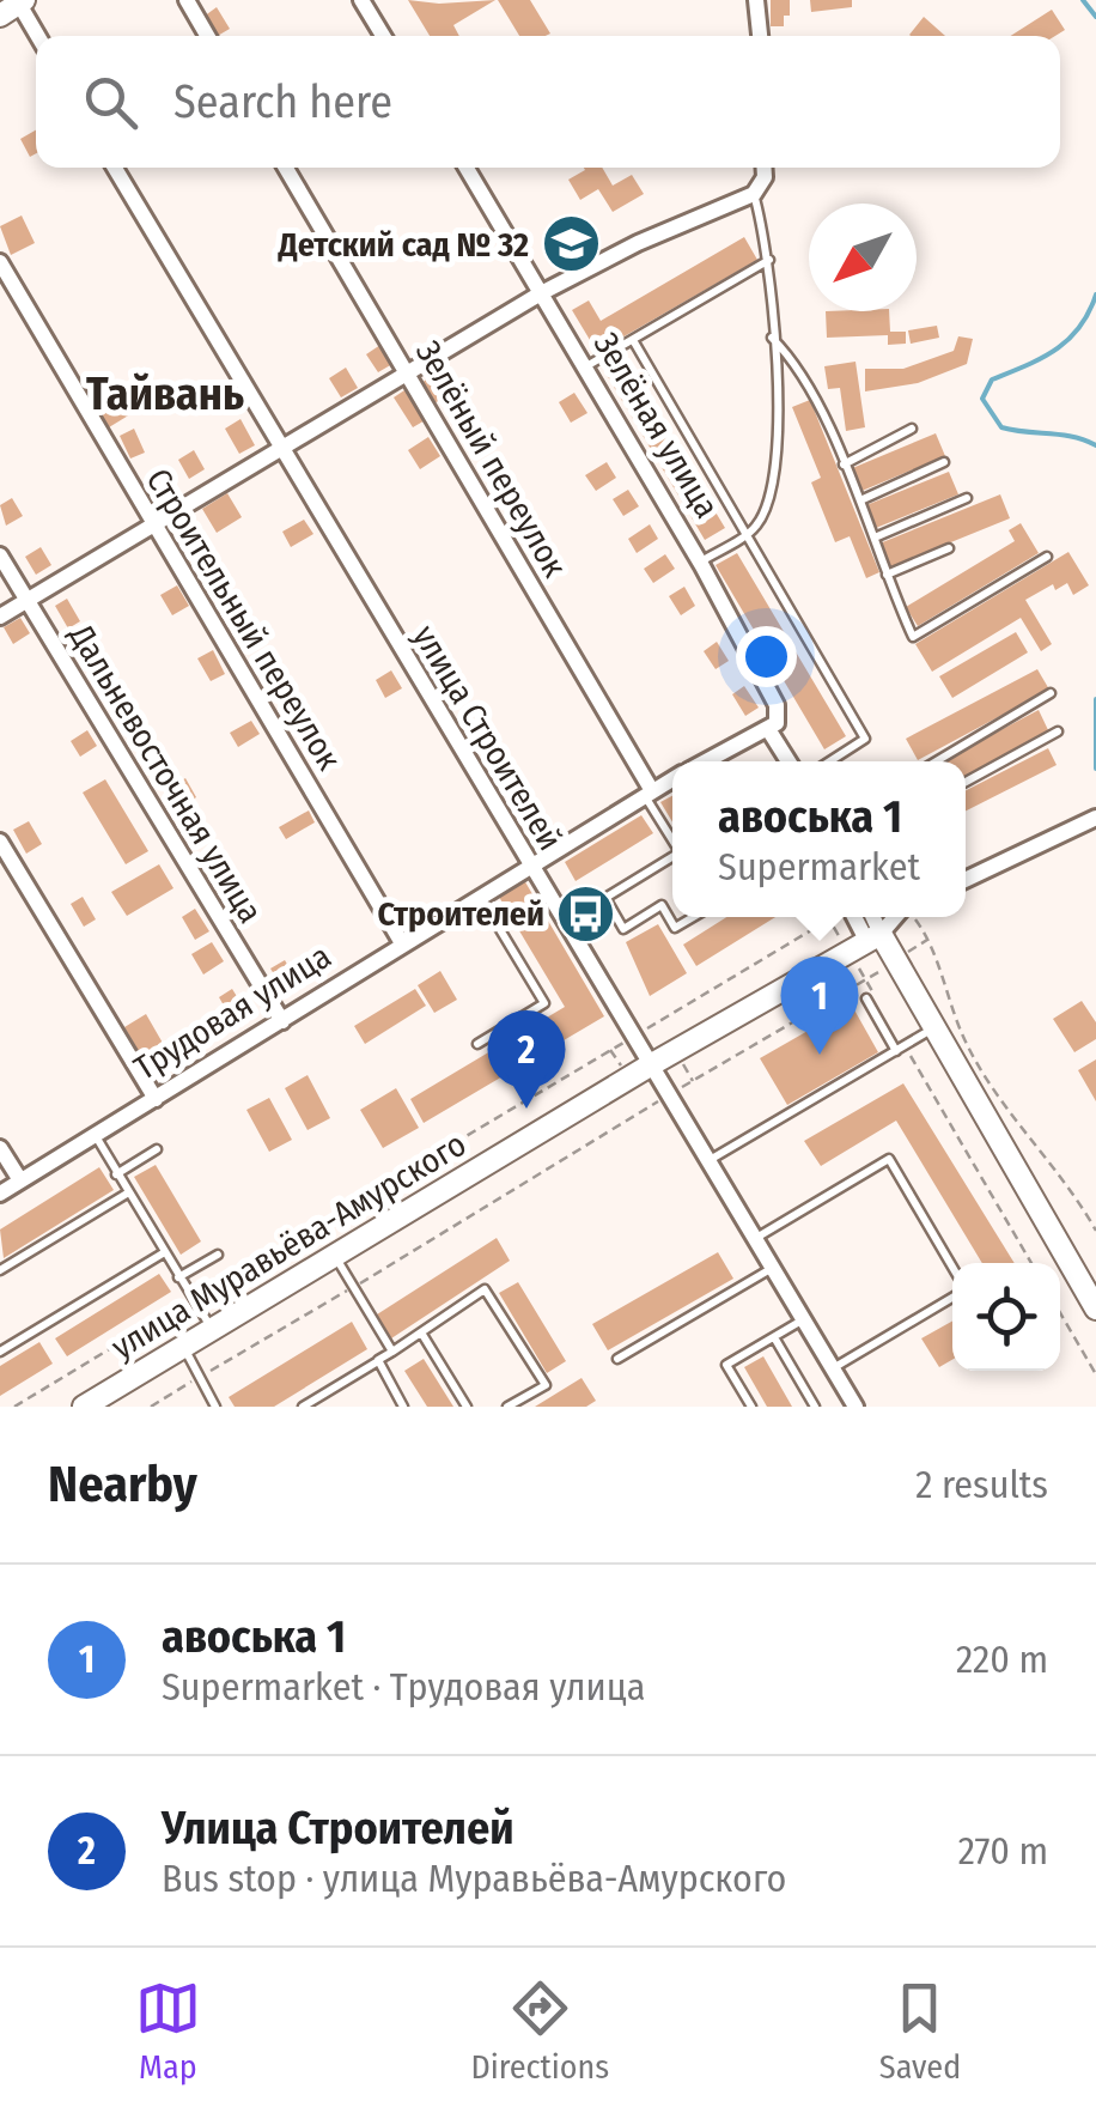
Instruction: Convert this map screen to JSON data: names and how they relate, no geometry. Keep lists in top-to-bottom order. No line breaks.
{"streets":{"street":["Зелёная улица","Зелёный переулок","Строительный переулок","улица Строителей","Дальневосточная улица","Трудовая улица","улица Муравьёва-Амурского"]},"crossings":[["Зелёная улица","Трудовая улица"],["Зелёный переулок","Трудовая улица"],["Строительный переулок","Трудовая улица"],["улица Строителей","Трудовая улица"],["улица Строителей","улица Муравьёва-Амурского"],["Дальневосточная улица","Трудовая улица"]],"districts":["Тайвань"],"places":{"school or university":["Детский сад № 32"],"bus stop":["Строителей"]},"north":"bottom left","page":{"search":"Search here","popup":["авоська 1","Supermarket"],"pins":["1","2"],"heading":["Nearby","2 results"],"list":[{"mark":"1","name":"авоська 1","note":"Supermarket · Трудовая улица","value":"220 m"},{"mark":"2","name":"Улица Строителей","note":"Bus stop · улица Муравьёва-Амурского","value":"270 m"}],"nav":["Map","Directions","Saved"]}}
